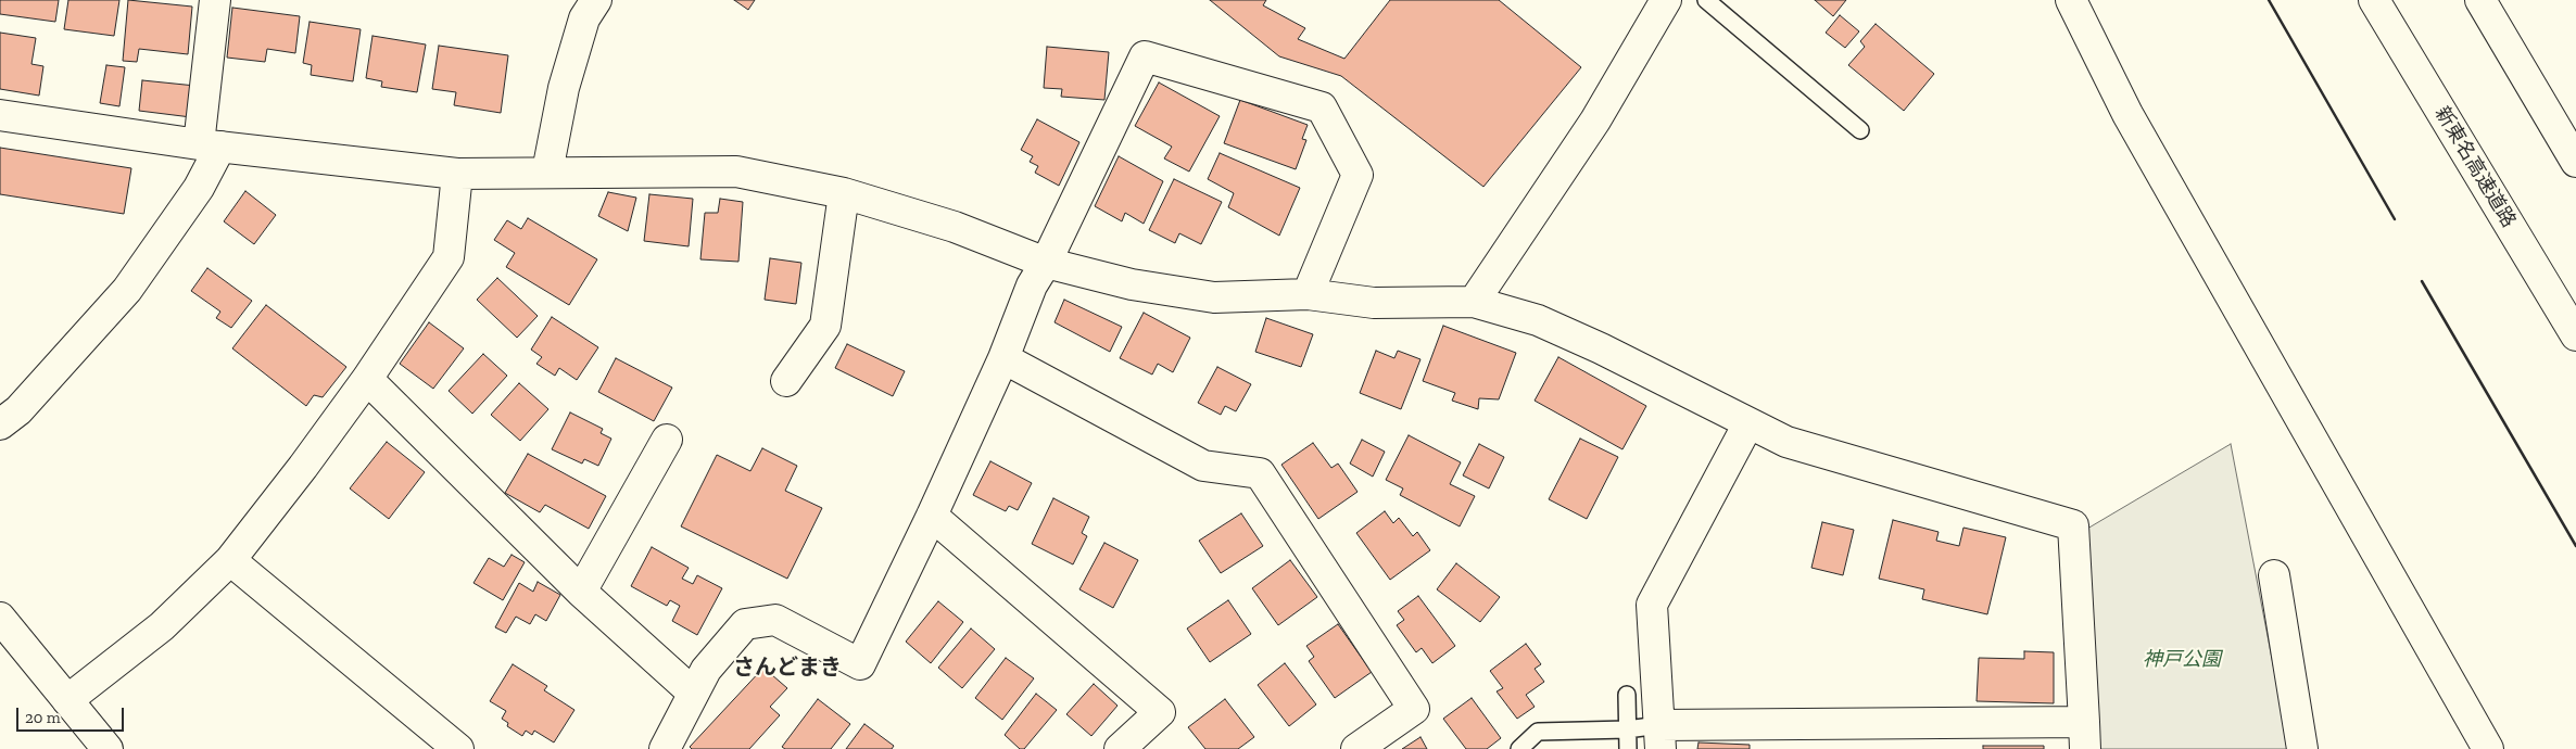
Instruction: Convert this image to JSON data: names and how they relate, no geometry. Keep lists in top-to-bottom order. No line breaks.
{"streets":{"main road":["新東名高速道路"]},"districts":["さんどまき"],"parks":["神戸公園"],"scale_bar":"20 m"}
